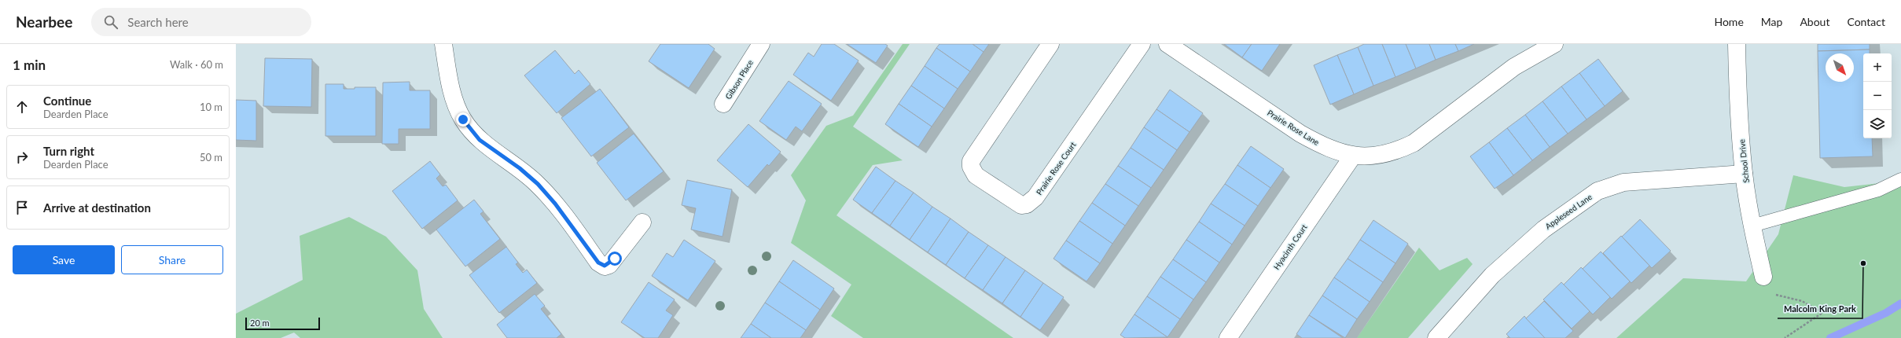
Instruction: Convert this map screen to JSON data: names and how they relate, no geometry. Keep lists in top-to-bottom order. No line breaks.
{"streets":{"street":["Gibson Place","Prairie Rose Lane","School Drive","Prairie Rose Court","Appleseed Lane","Hyacinth Court"]},"crossings":[["Prairie Rose Lane","Hyacinth Court"],["School Drive","Appleseed Lane"]],"places":["Malcolm King Park"],"scale_bar":"20 m","north":"bottom right","page":{"header":"Nearbee","search":"Search here","nav":["Home","Map","About","Contact"],"heading":["1 min","Walk · 60 m"],"map_buttons":["+","−"],"list":[["Continue","Dearden Place","10 m"],["Turn right","Dearden Place","50 m"],"Arrive at destination"],"buttons":["Save","Share"],"scale":"20 m"}}
